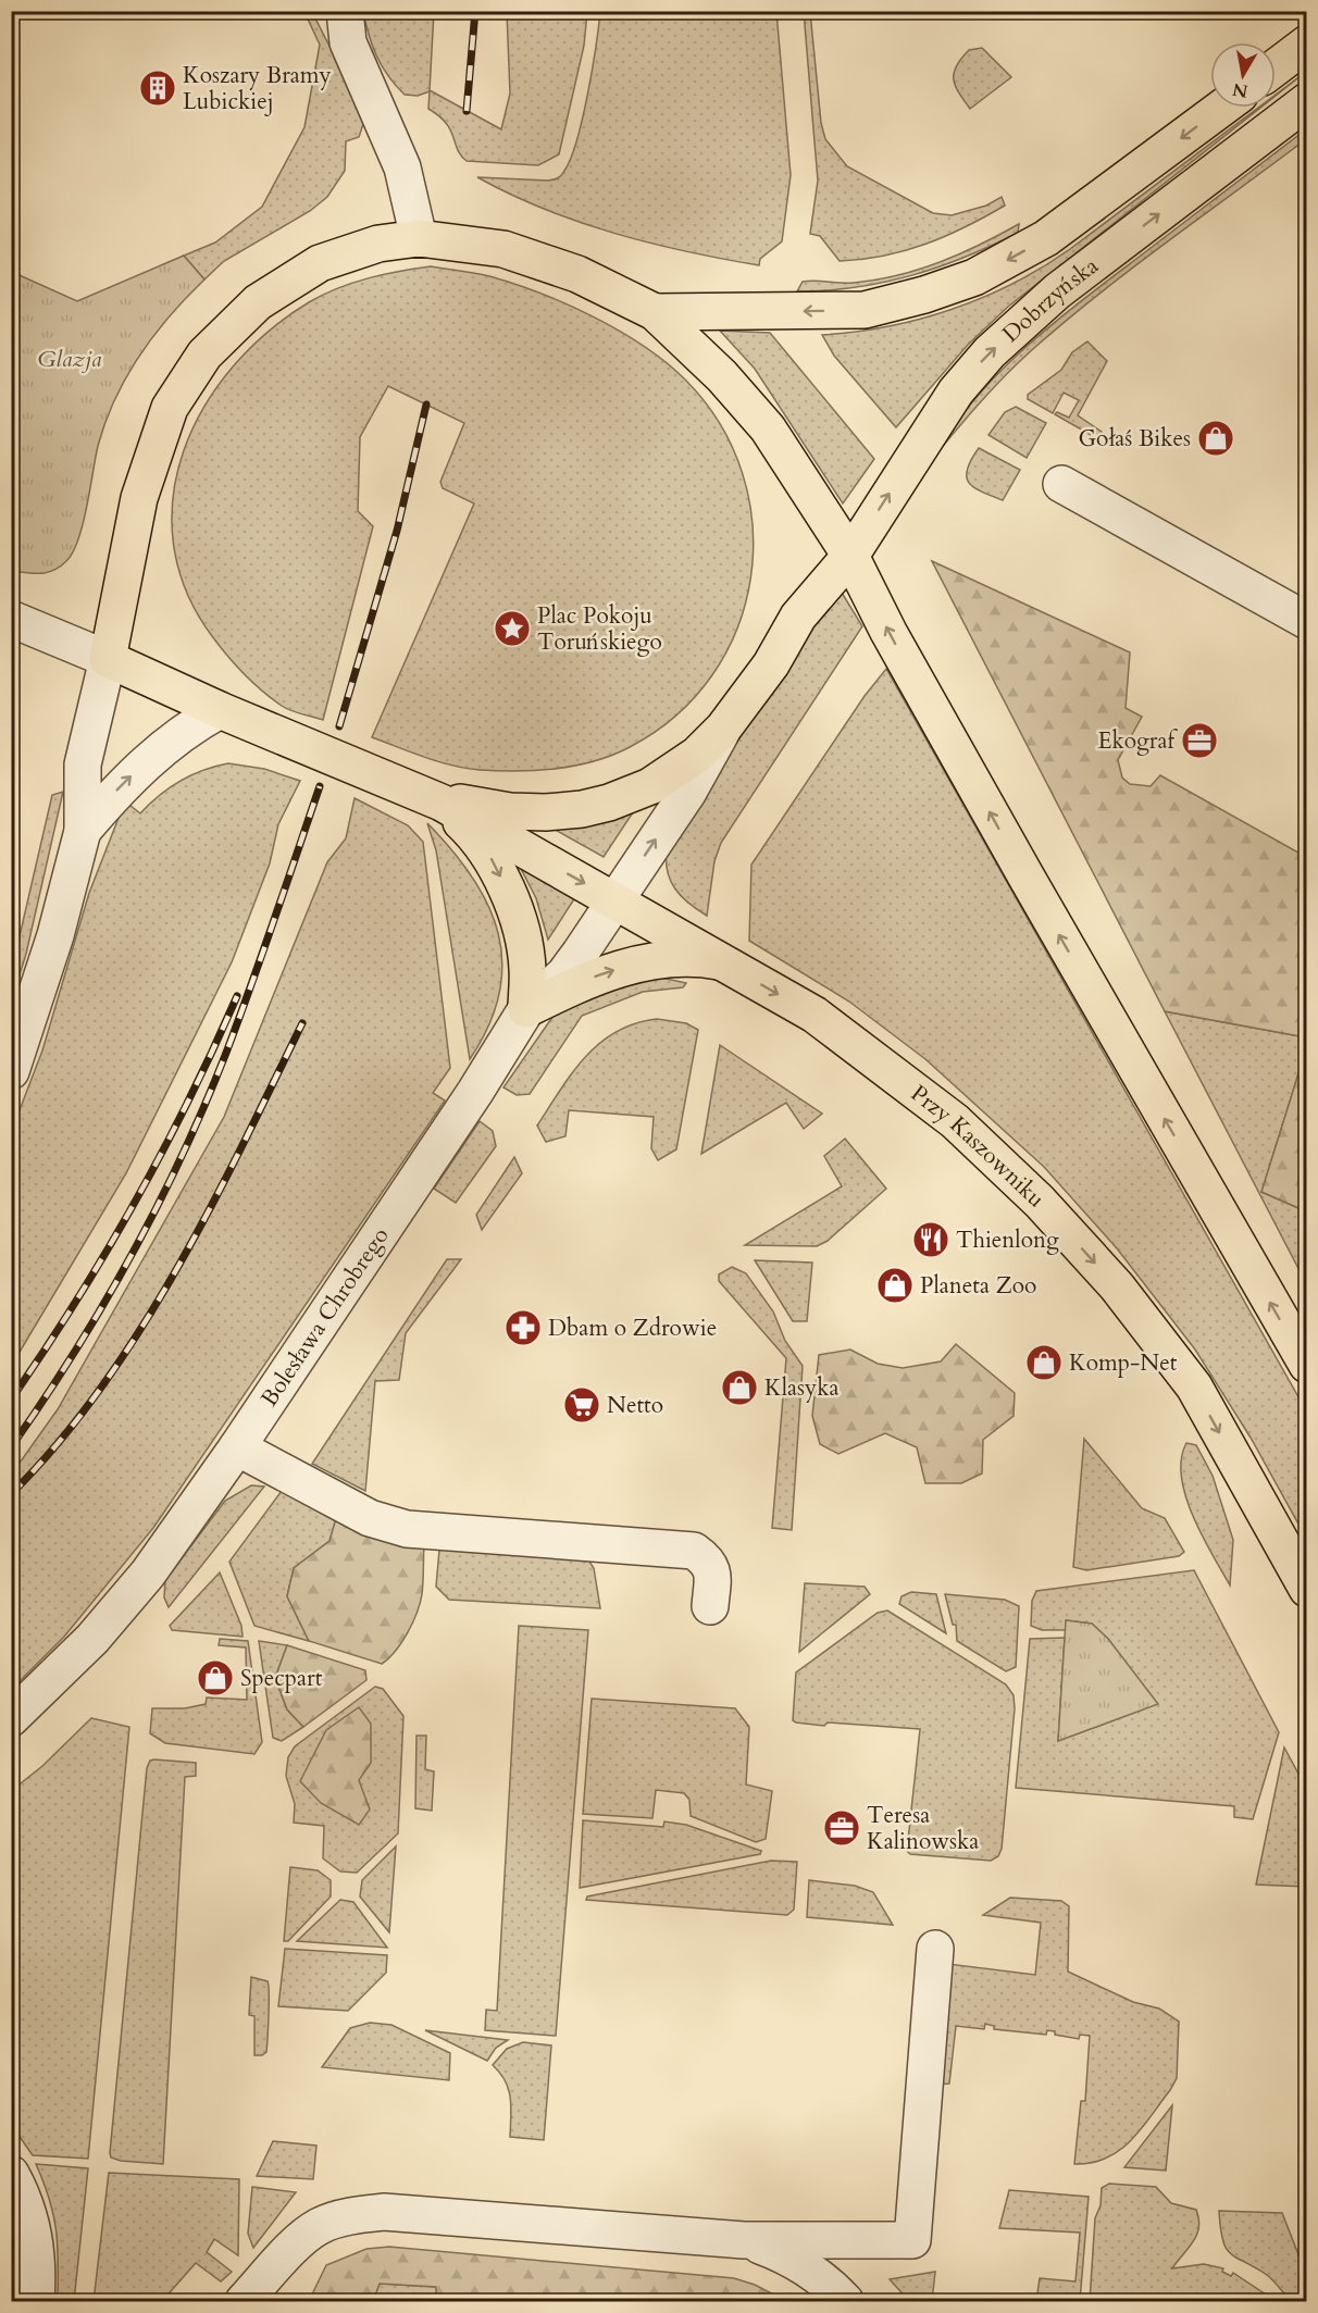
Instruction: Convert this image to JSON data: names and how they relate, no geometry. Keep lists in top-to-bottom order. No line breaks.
{"streets":{"main road":["Dobrzyńska","Przy Kaszowniku"],"street":["Bolesława Chrobrego"]},"crossings":[["Przy Kaszowniku","Bolesława Chrobrego"]],"one_way":["Dobrzyńska"],"parks":["Glazja"],"places":{"building":["Koszary Bramy Lubickiej"],"shop":["Gołaś Bikes","Planeta Zoo","Komp-Net","Klasyka","Specpart"],"place":["Plac Pokoju Toruńskiego"],"office":["Ekograf","Teresa Kalinowska"],"restaurant":["Thienlong"],"pharmacy":["Dbam o Zdrowie"],"supermarket":["Netto"]},"north":"bottom"}
